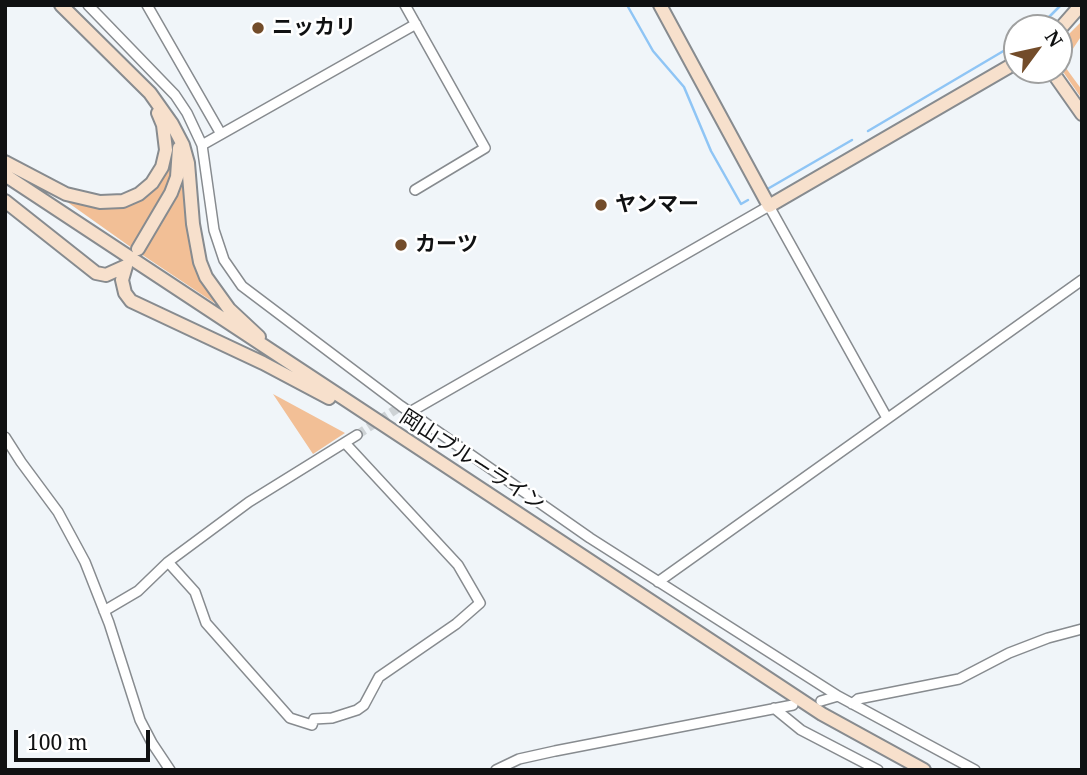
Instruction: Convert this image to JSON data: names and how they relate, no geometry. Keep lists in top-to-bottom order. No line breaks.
{"streets":{"main road":["岡山ブルーライン"]},"places":["ニッカリ","ヤンマー","カーツ"],"scale_bar":"100 m","north":"top right"}
